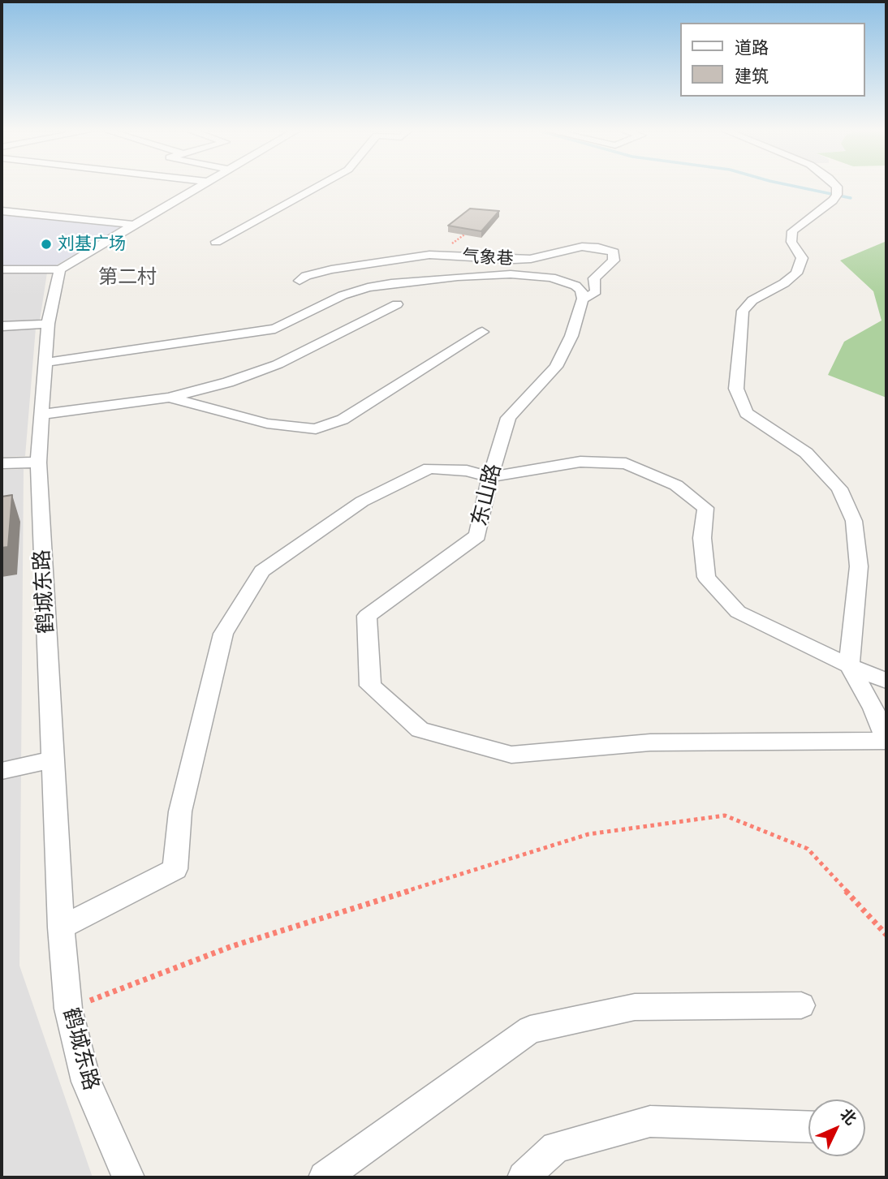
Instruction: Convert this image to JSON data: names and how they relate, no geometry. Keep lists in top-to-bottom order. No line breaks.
{"streets":{"street":["气象巷","东山路","鹤城东路"]},"crossings":[["气象巷","东山路"]],"districts":["第二村"],"places":["刘基广场"],"legend":["道路","建筑"],"north":"top right"}
